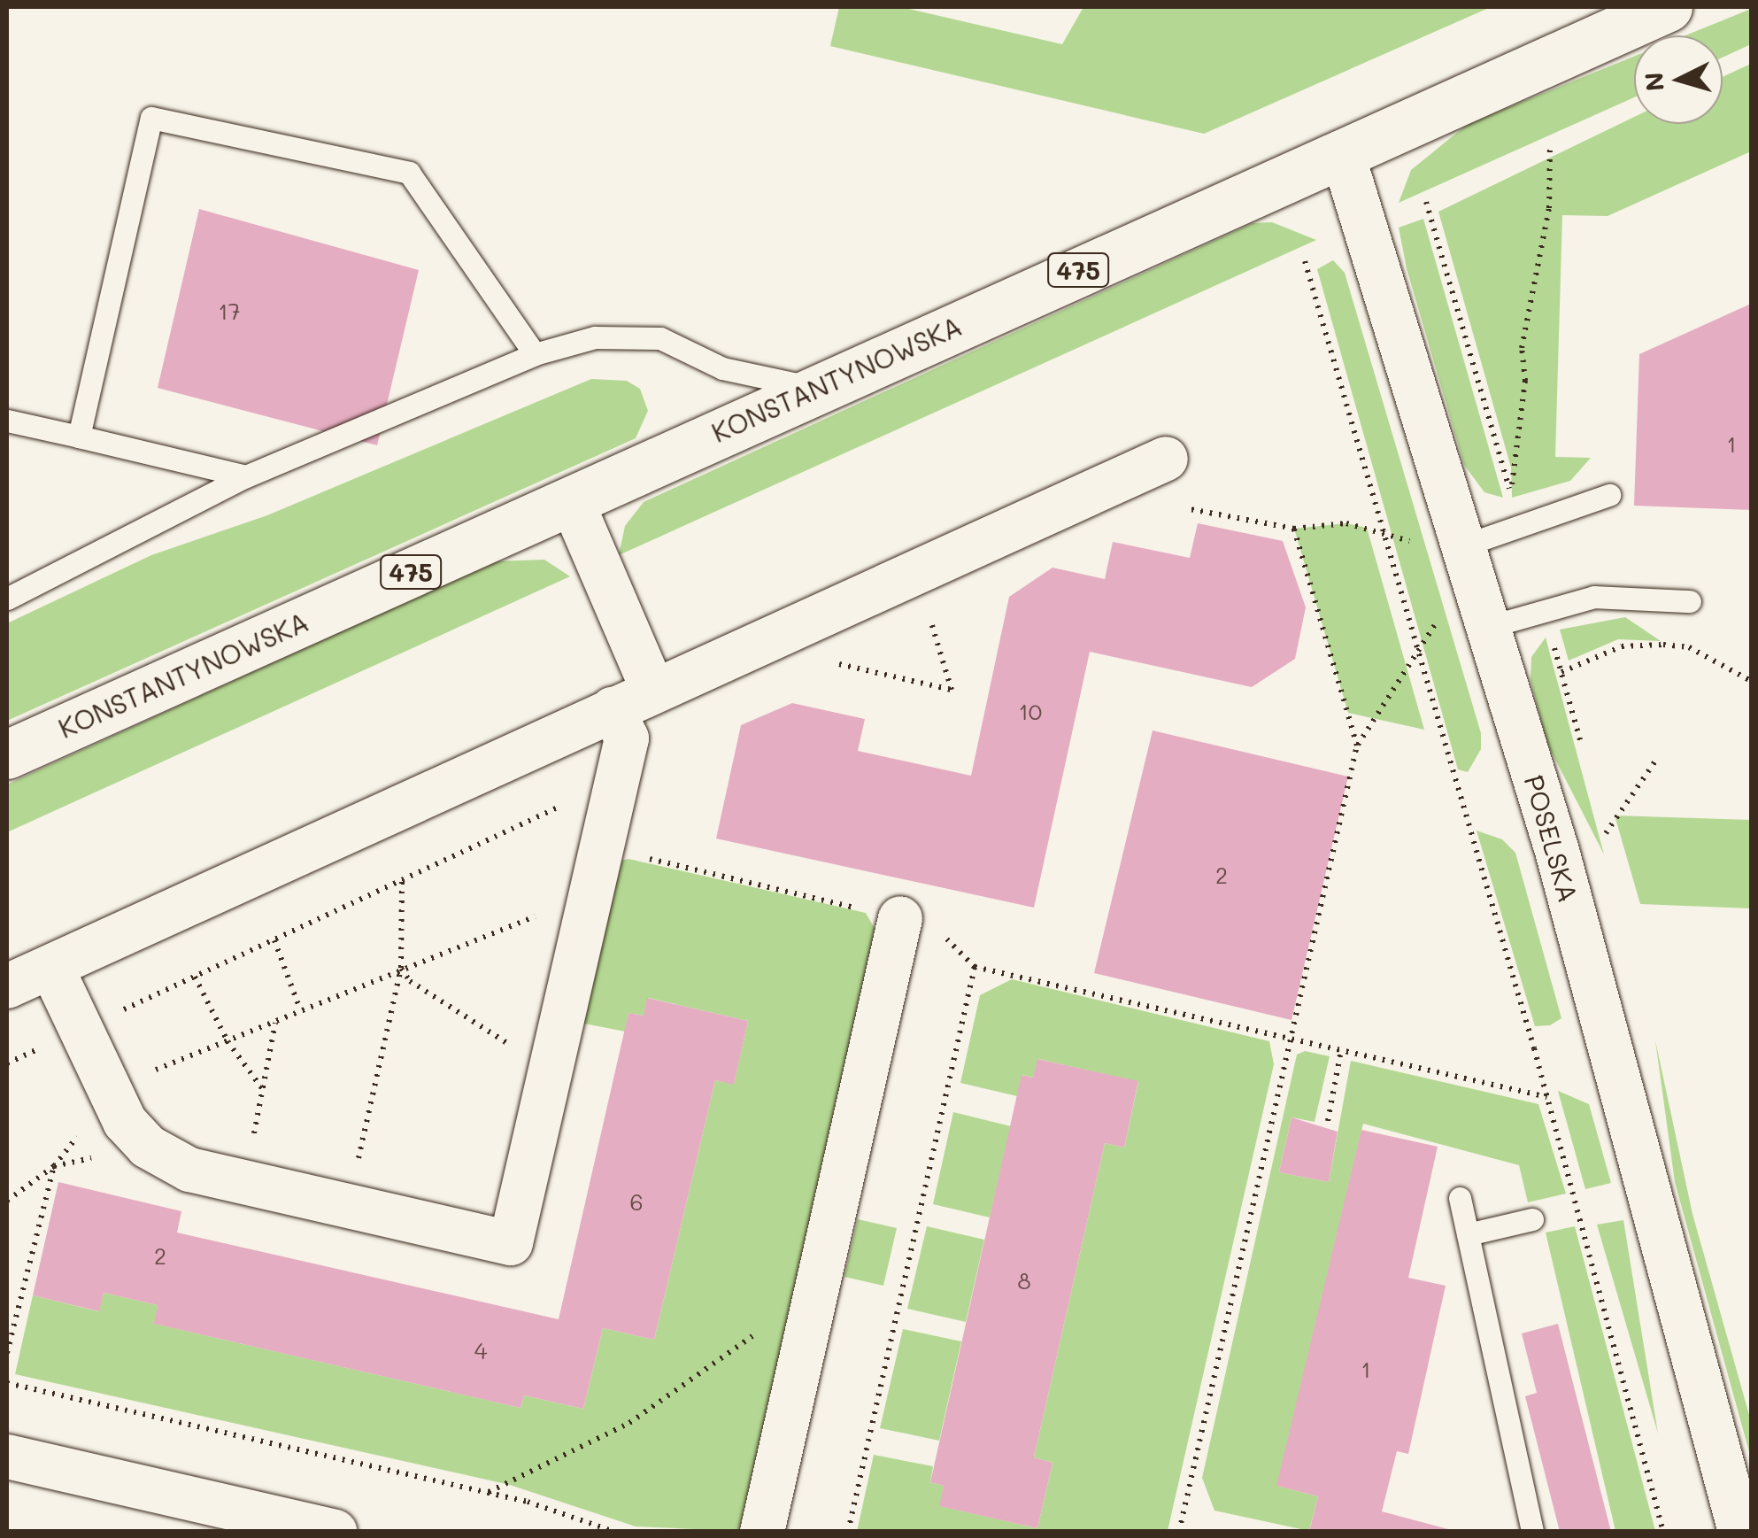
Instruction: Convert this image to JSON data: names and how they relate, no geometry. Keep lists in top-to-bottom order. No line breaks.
{"streets":{"main road":["475","KONSTANTYNOWSKA"],"street":["POSELSKA"]},"crossings":[["KONSTANTYNOWSKA","POSELSKA"]],"house_numbers":["17","1","10","2","6","2","8","4","1"],"north":"left"}
